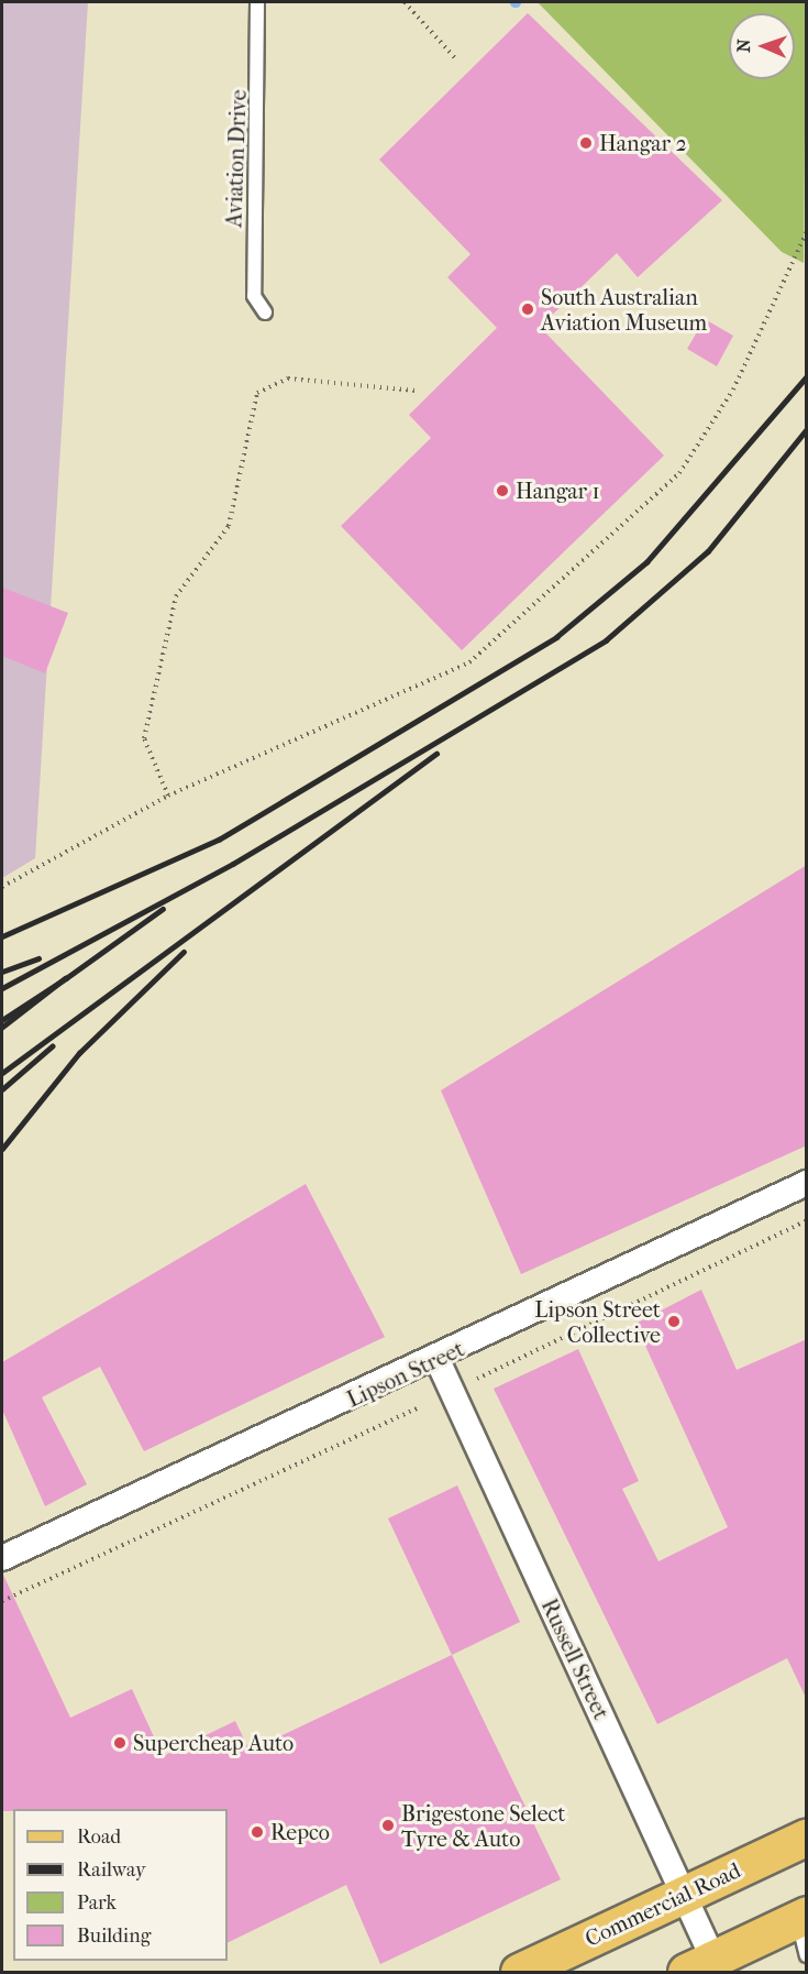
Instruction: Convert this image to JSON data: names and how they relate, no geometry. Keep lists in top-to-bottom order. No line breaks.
{"streets":{"main road":["Commercial Road"],"street":["Lipson Street","Russell Street"],"lane":["Aviation Drive"]},"crossings":[["Lipson Street","Russell Street"],["Russell Street","Commercial Road"]],"places":["Hangar 2","South Australian Aviation Museum","Hangar 1","Lipson Street Collective","Supercheap Auto","Brigestone Select Tyre & Auto","Repco"],"legend":["Road","Railway","Park","Building"],"north":"left"}
